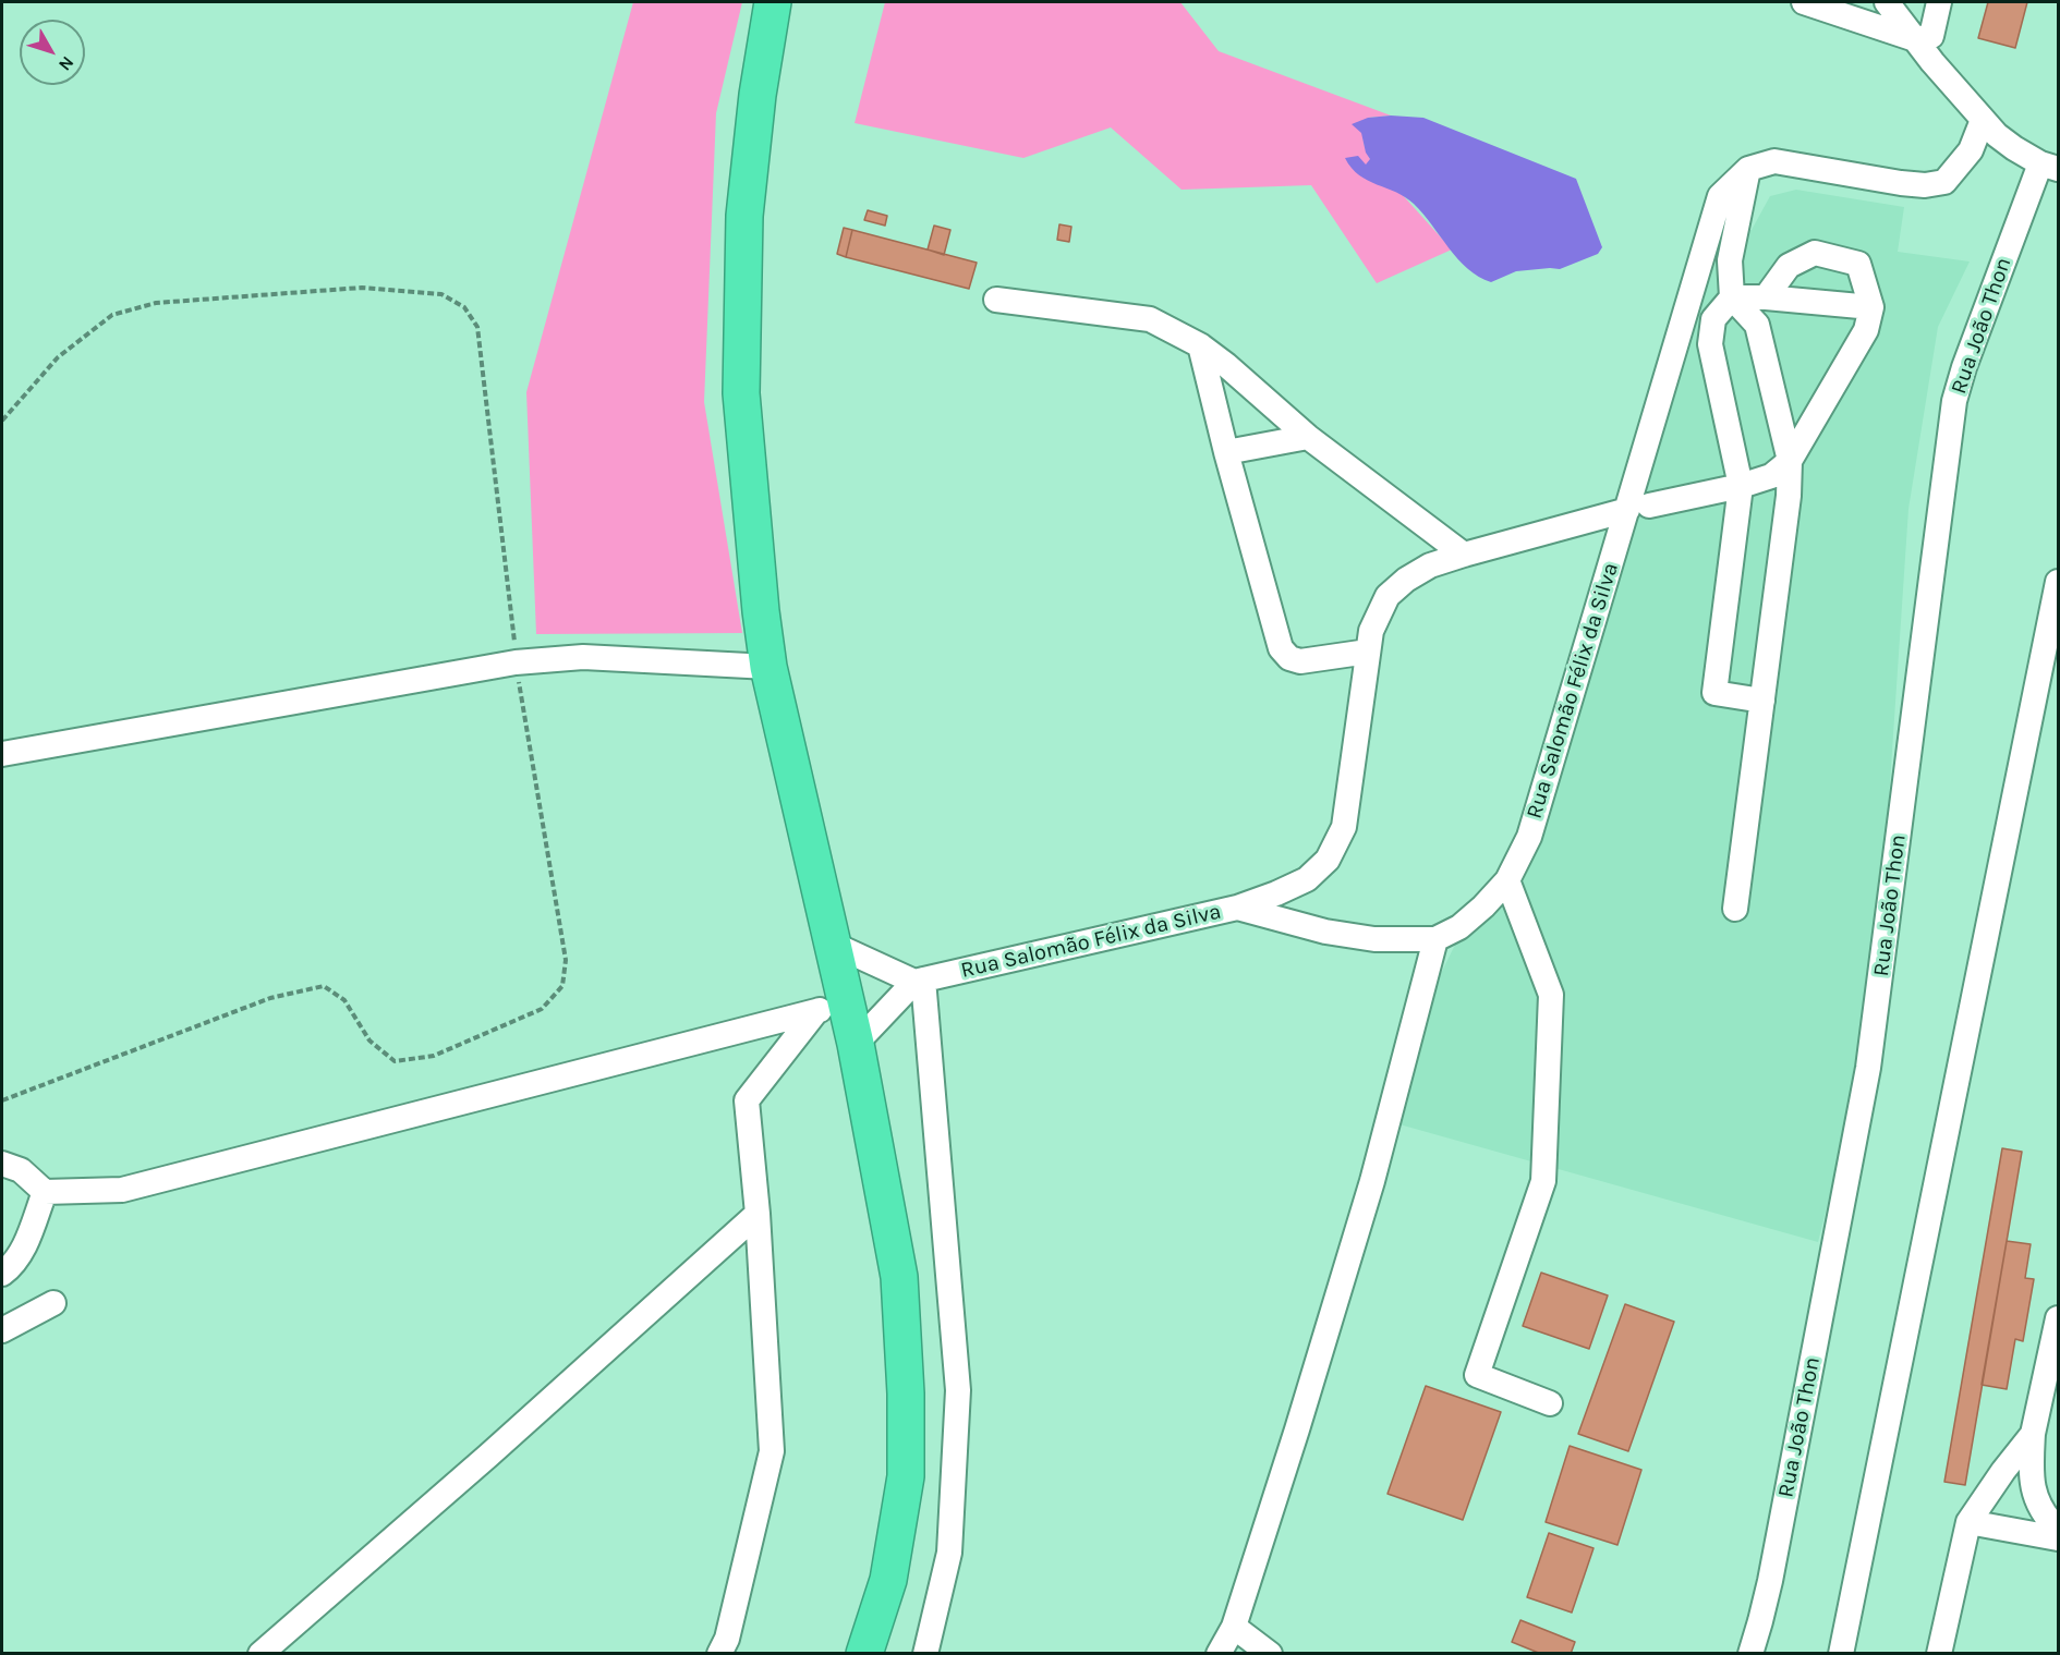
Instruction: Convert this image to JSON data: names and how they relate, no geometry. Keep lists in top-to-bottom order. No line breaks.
{"streets":{"street":["Rua João Thon","Rua Salomão Félix da Silva"]},"north":"bottom right"}
